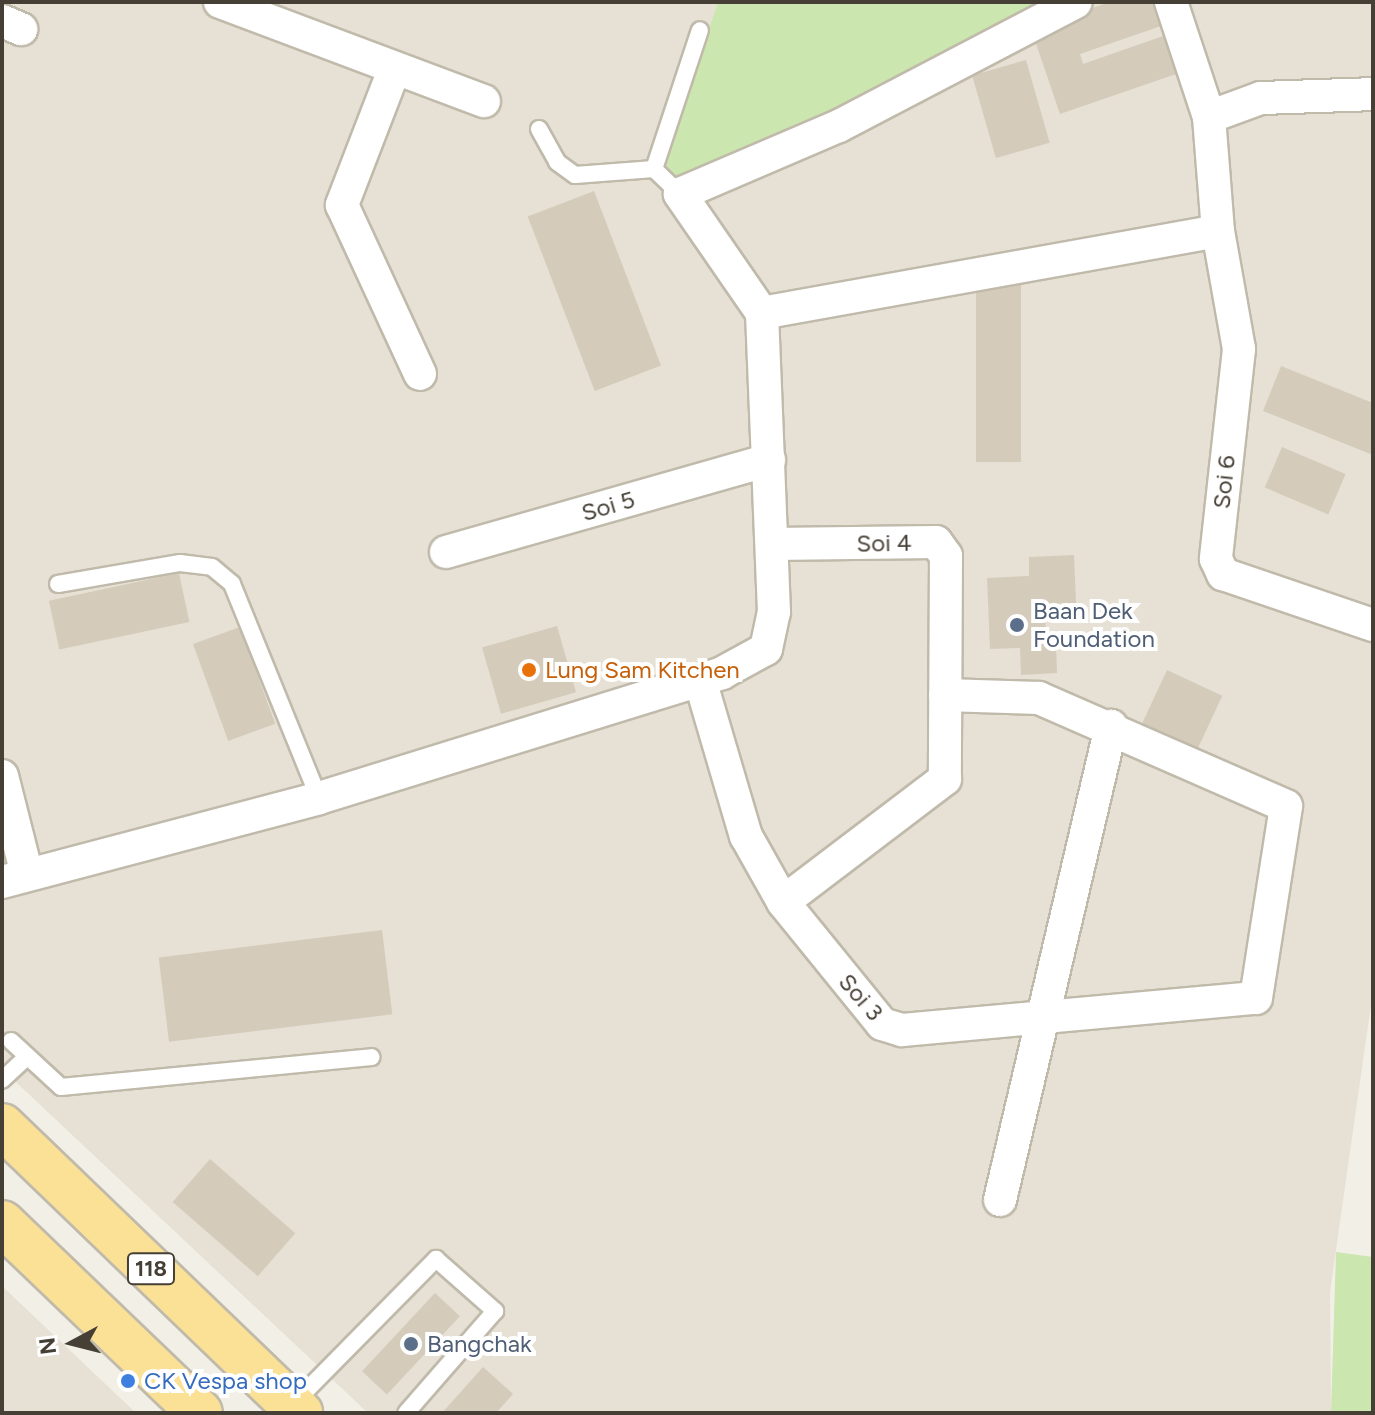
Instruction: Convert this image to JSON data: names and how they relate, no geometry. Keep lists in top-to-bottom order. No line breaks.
{"streets":{"main road":["118"],"street":["Soi 6","Soi 5","Soi 4","Soi 3"]},"places":["Baan Dek Foundation","Lung Sam Kitchen","Bangchak","CK Vespa shop"],"north":"left"}
